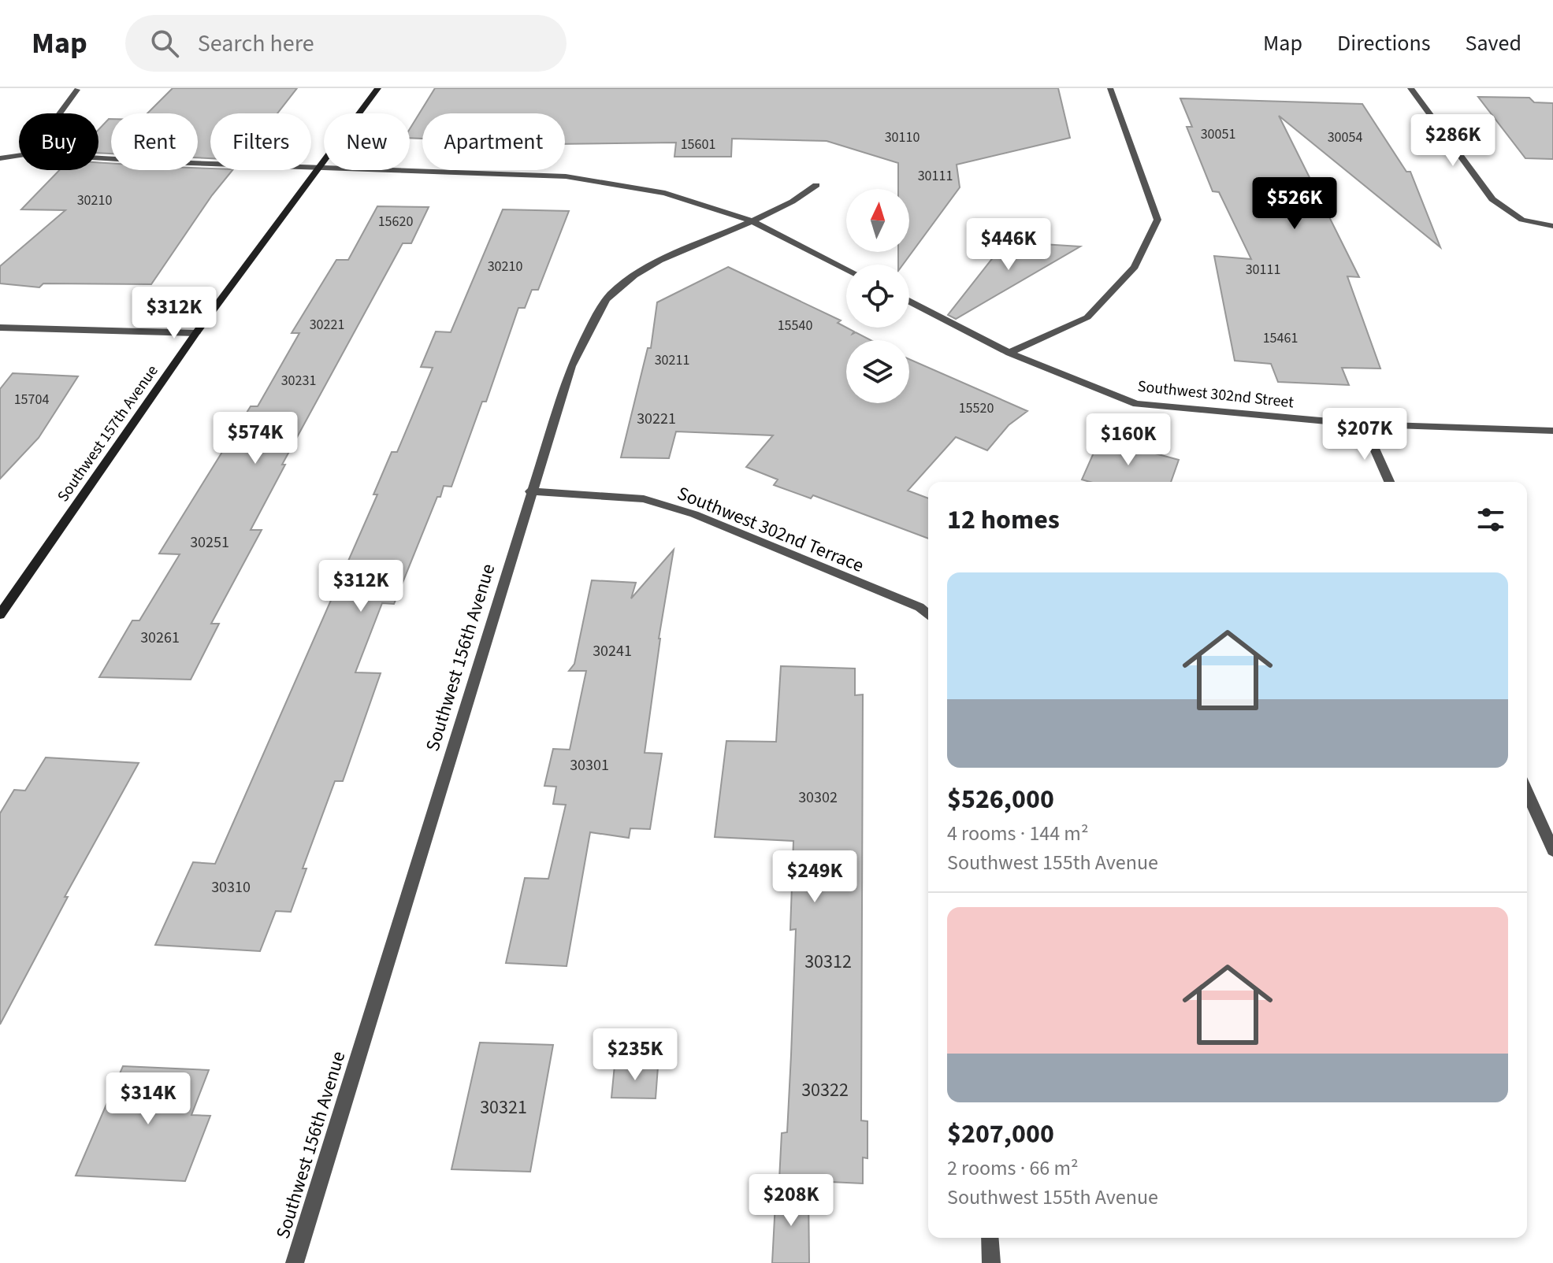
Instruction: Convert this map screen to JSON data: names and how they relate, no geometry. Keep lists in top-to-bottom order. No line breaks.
{"streets":{"street":["Southwest 302nd Street","Southwest 157th Avenue","Southwest 302nd Terrace","Southwest 156th Avenue"]},"crossings":[["Southwest 302nd Terrace","Southwest 156th Avenue"]],"house_numbers":["30051","30110","30054","15601","30111","30210","15620","30210","30111","30221","15540","15461","30211","30231","15704","15520","30221","30251","30261","30241","30301","30302","30310","30312","30322","30321"],"north":"top","page":{"header":"Map","search":"Search here","nav":["Map","Directions","Saved"],"chip":["Buy","Rent","Filters","New","Apartment"],"price":["$286K","$526K","$446K","$312K","$207K","$574K","$160K","$312K","$249K","$235K","$314K","$208K"],"heading":"12 homes","list":[{"name":"$526,000","note":"4 rooms · 144 m² · Southwest 155th Avenue"},{"name":"$207,000","note":"2 rooms · 66 m² · Southwest 155th Avenue"}]}}
